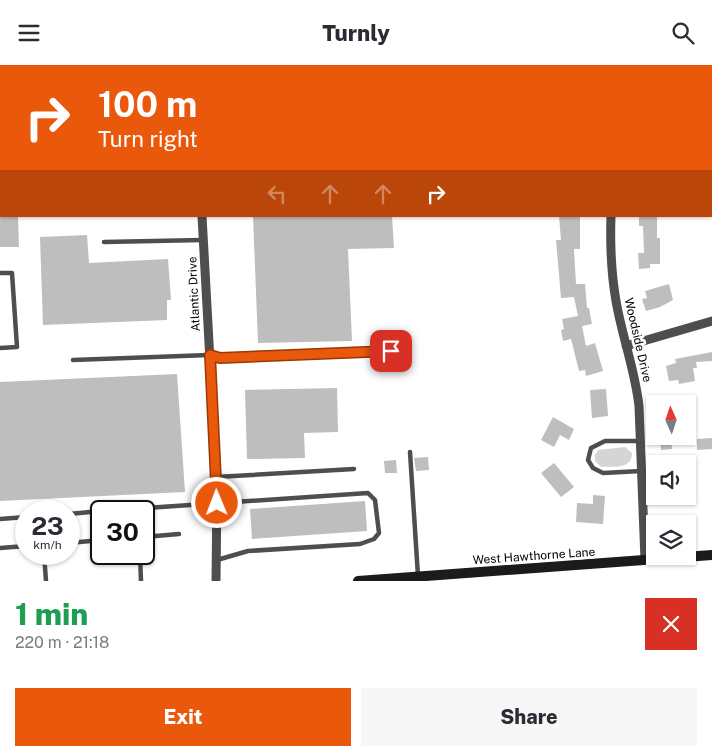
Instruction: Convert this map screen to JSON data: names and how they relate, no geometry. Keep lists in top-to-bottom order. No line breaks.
{"streets":{"street":["Atlantic Drive","Woodside Drive","West Hawthorne Lane"]},"crossings":[["Woodside Drive","West Hawthorne Lane"]],"north":"top","page":{"header":"Turnly","turn":["100 m","Turn right"],"speed":"23 km/h","limit":"30","heading":["1 min","220 m · 21:18"],"buttons":["Exit","Share"]}}
